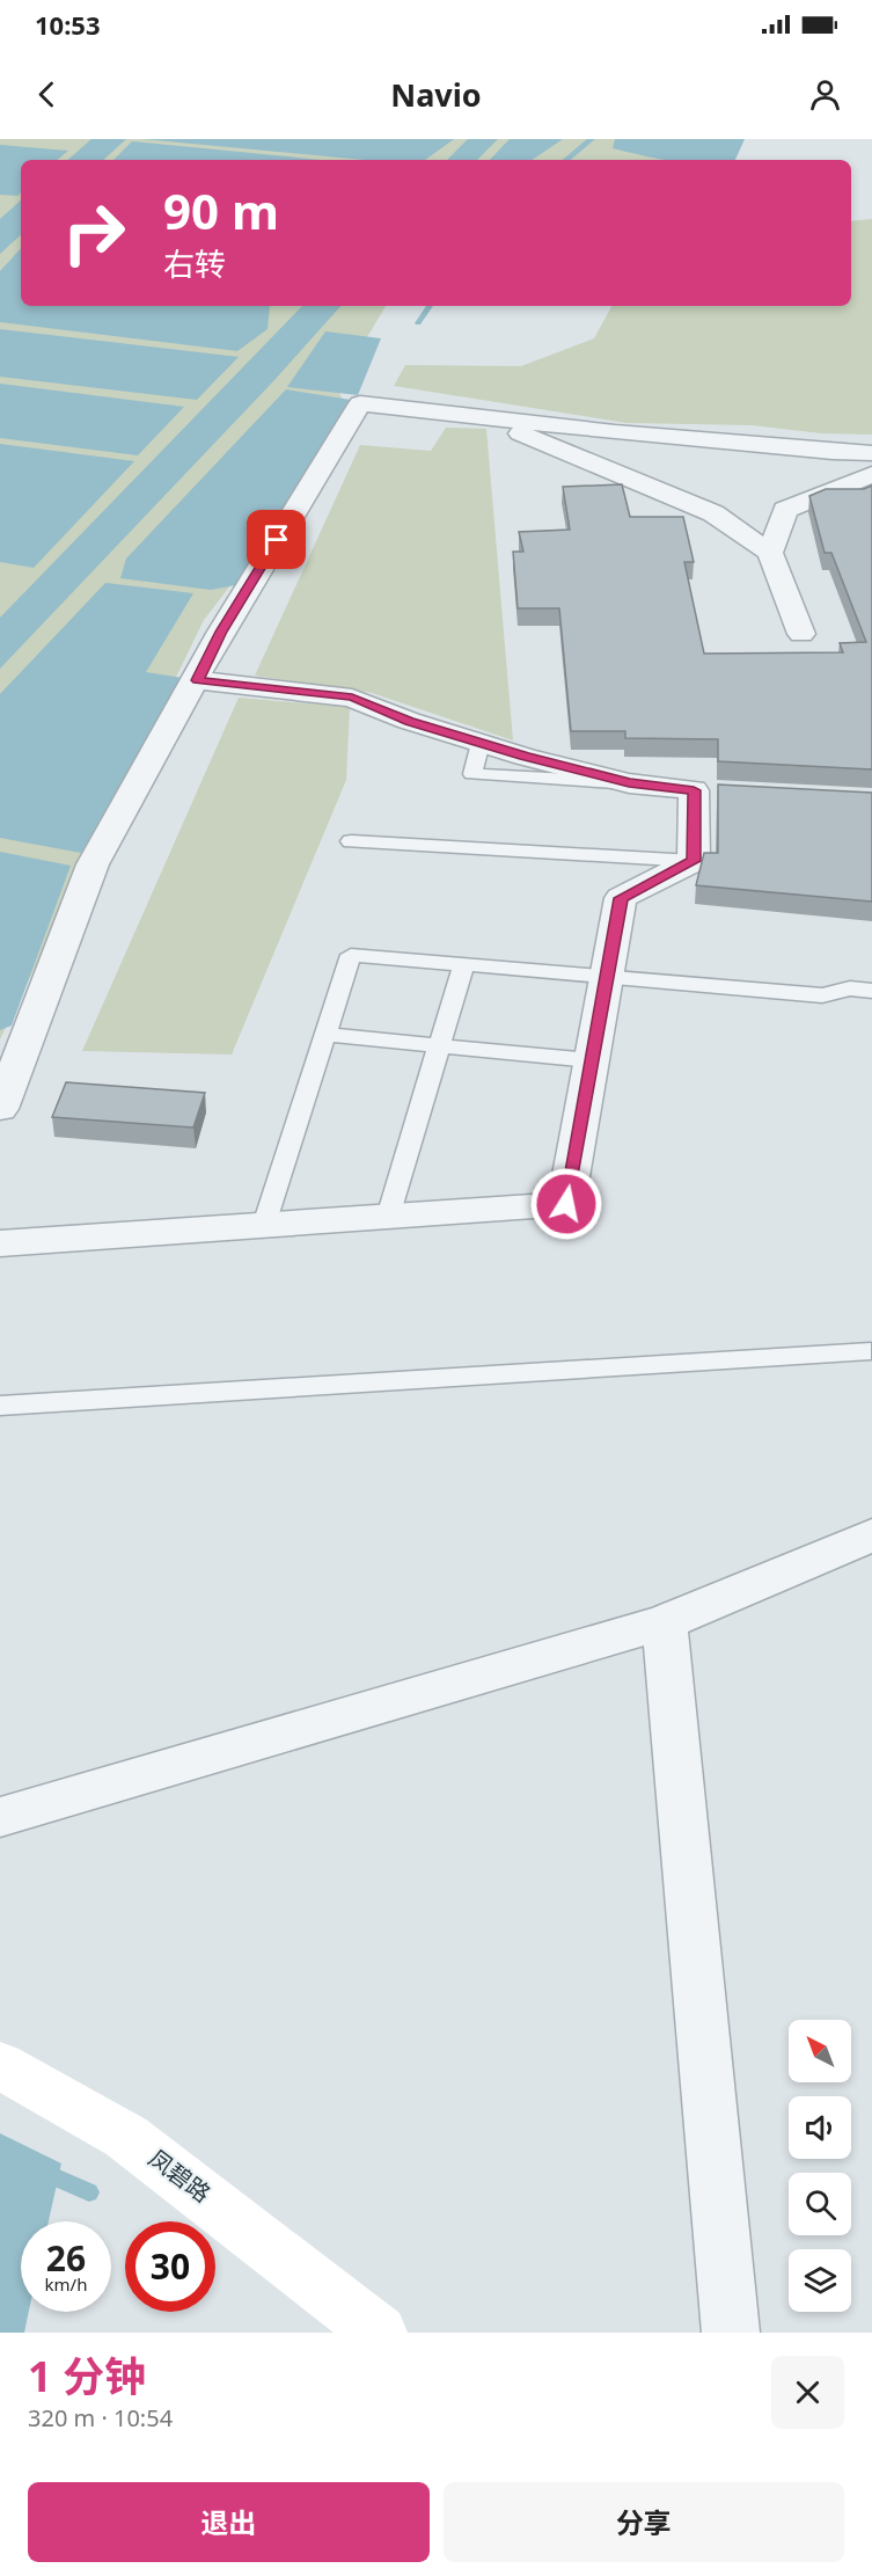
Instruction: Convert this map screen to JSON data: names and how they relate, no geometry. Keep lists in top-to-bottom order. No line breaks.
{"streets":{"main road":["凤碧路"]},"north":"top left","page":{"status":"10:53","header":"Navio","turn":["90 m","右转"],"speed":"26 km/h","limit":"30","heading":["1 分钟","320 m · 10:54"],"buttons":["退出","分享"]}}
